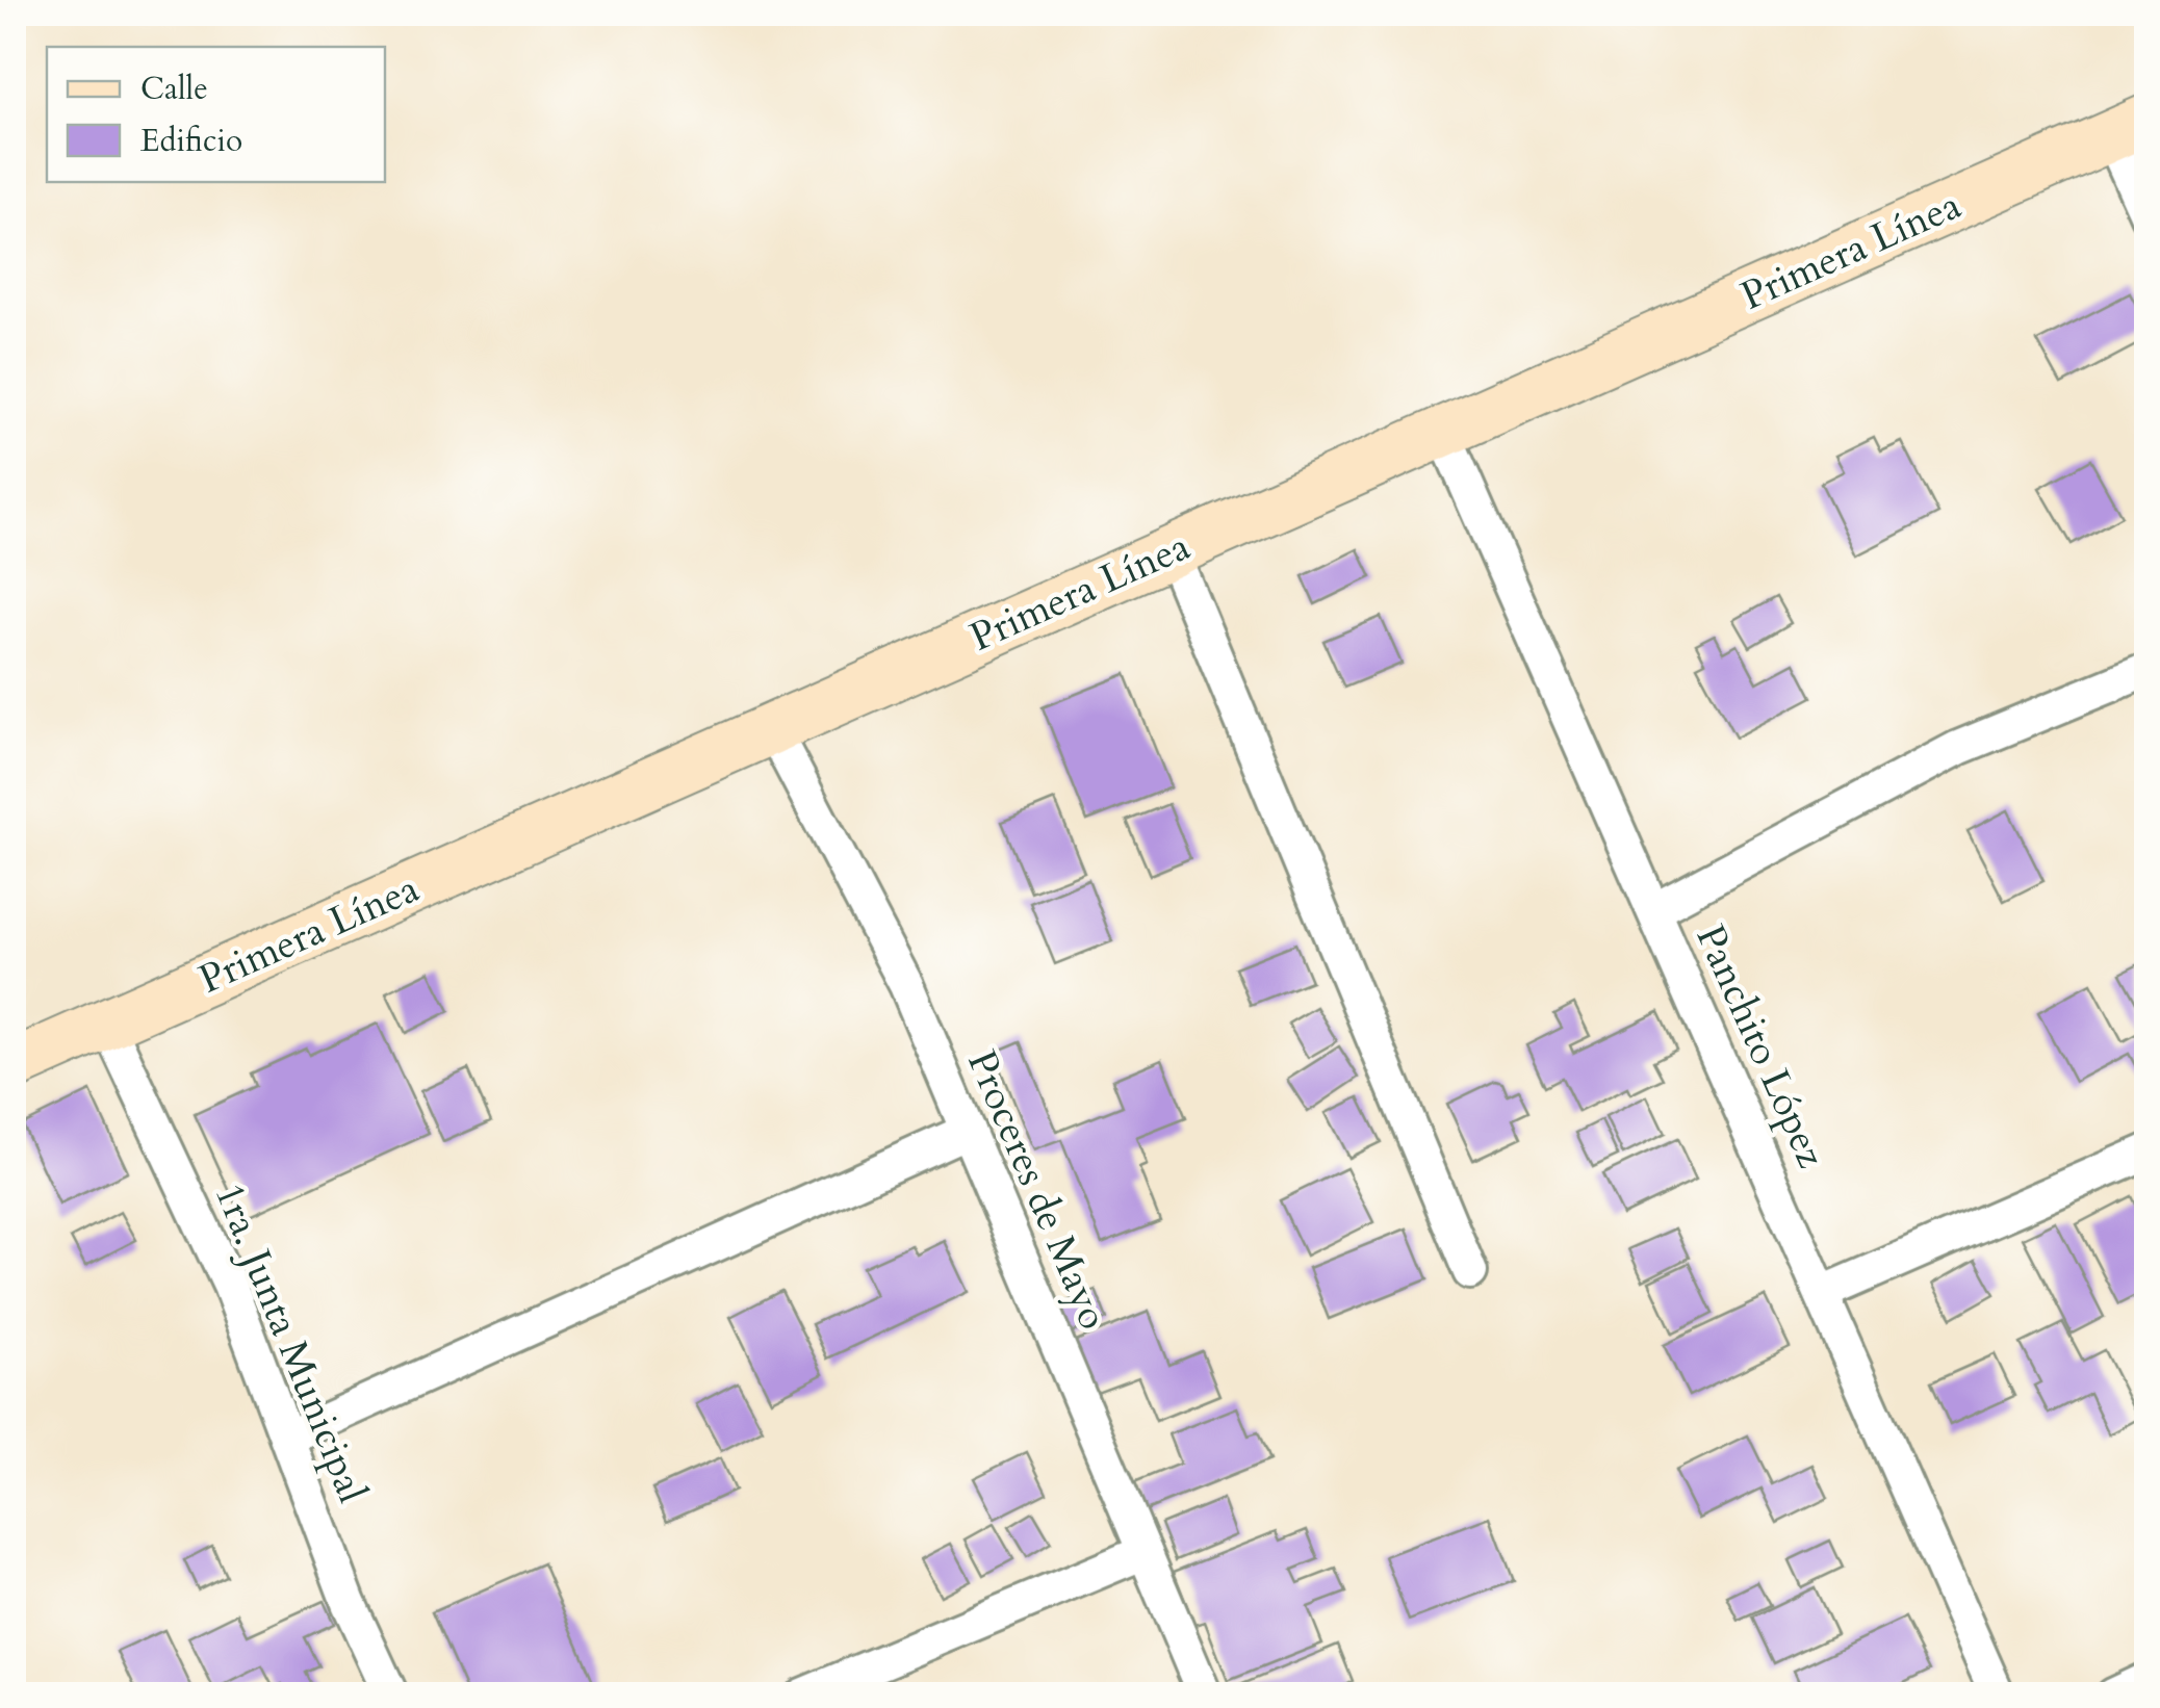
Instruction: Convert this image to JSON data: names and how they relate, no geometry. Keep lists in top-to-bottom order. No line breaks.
{"streets":{"street":["Primera Línea","Panchito López","Proceres de Mayo","1ra. Junta Municipal"]},"crossings":[["Primera Línea","Panchito López"],["Primera Línea","Proceres de Mayo"],["Primera Línea","1ra. Junta Municipal"]],"legend":["Calle","Edificio"]}
